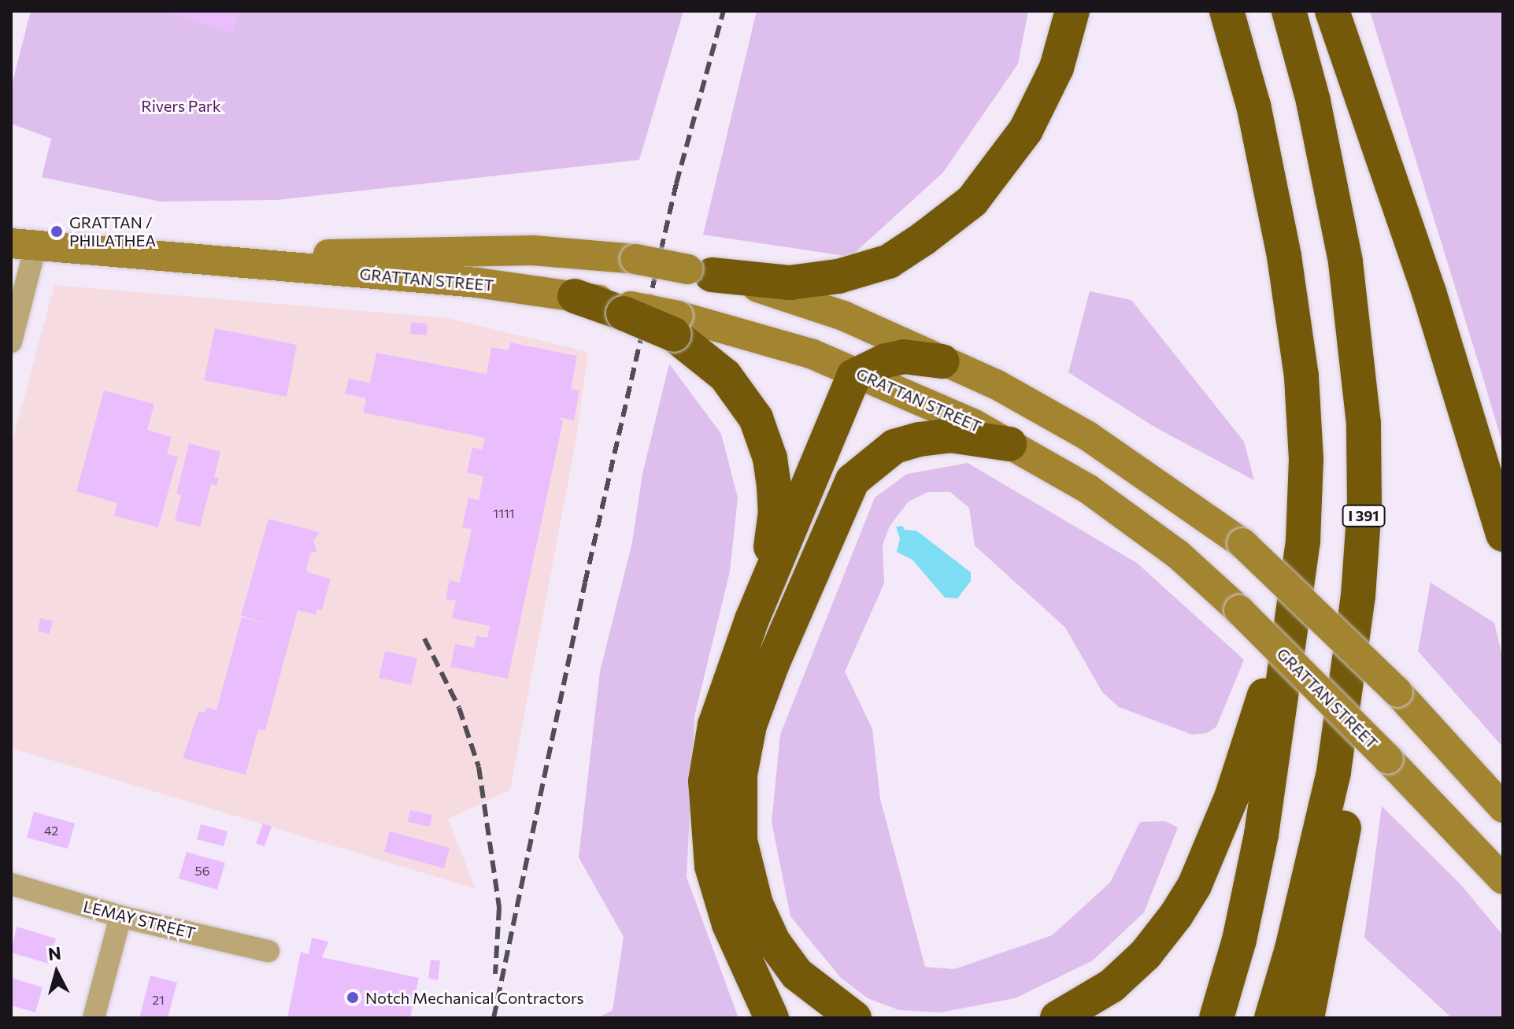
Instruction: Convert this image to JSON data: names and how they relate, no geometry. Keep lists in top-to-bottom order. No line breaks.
{"streets":{"highway":["I 391"],"main road":["GRATTAN STREET"],"street":["LEMAY STREET"]},"parks":["Rivers Park"],"places":["GRATTAN / PHILATHEA","Notch Mechanical Contractors"],"house_numbers":["1111","42","56","21"],"north":"top"}
